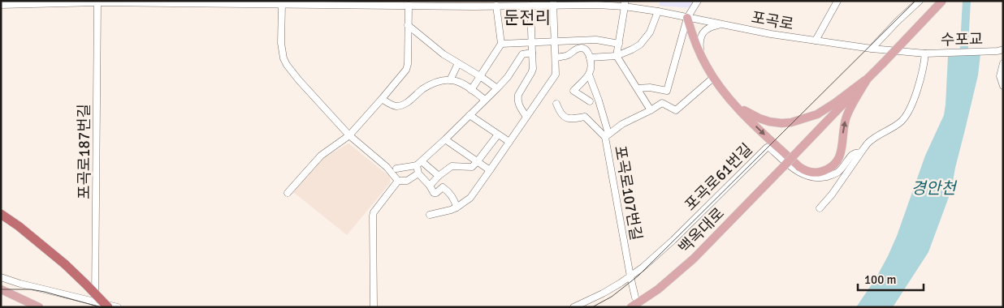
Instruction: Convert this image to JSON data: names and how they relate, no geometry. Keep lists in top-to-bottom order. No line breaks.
{"streets":{"main road":["백옥대로"],"street":["포곡로","수포교","포곡로187번길","포곡로61번길","포곡로107번길"]},"crossings":[["포곡로","수포교"],["포곡로","포곡로187번길"],["포곡로","포곡로61번길"],["포곡로61번길","포곡로107번길"]],"districts":["둔전리"],"water":["경안천"],"scale_bar":"100 m"}
